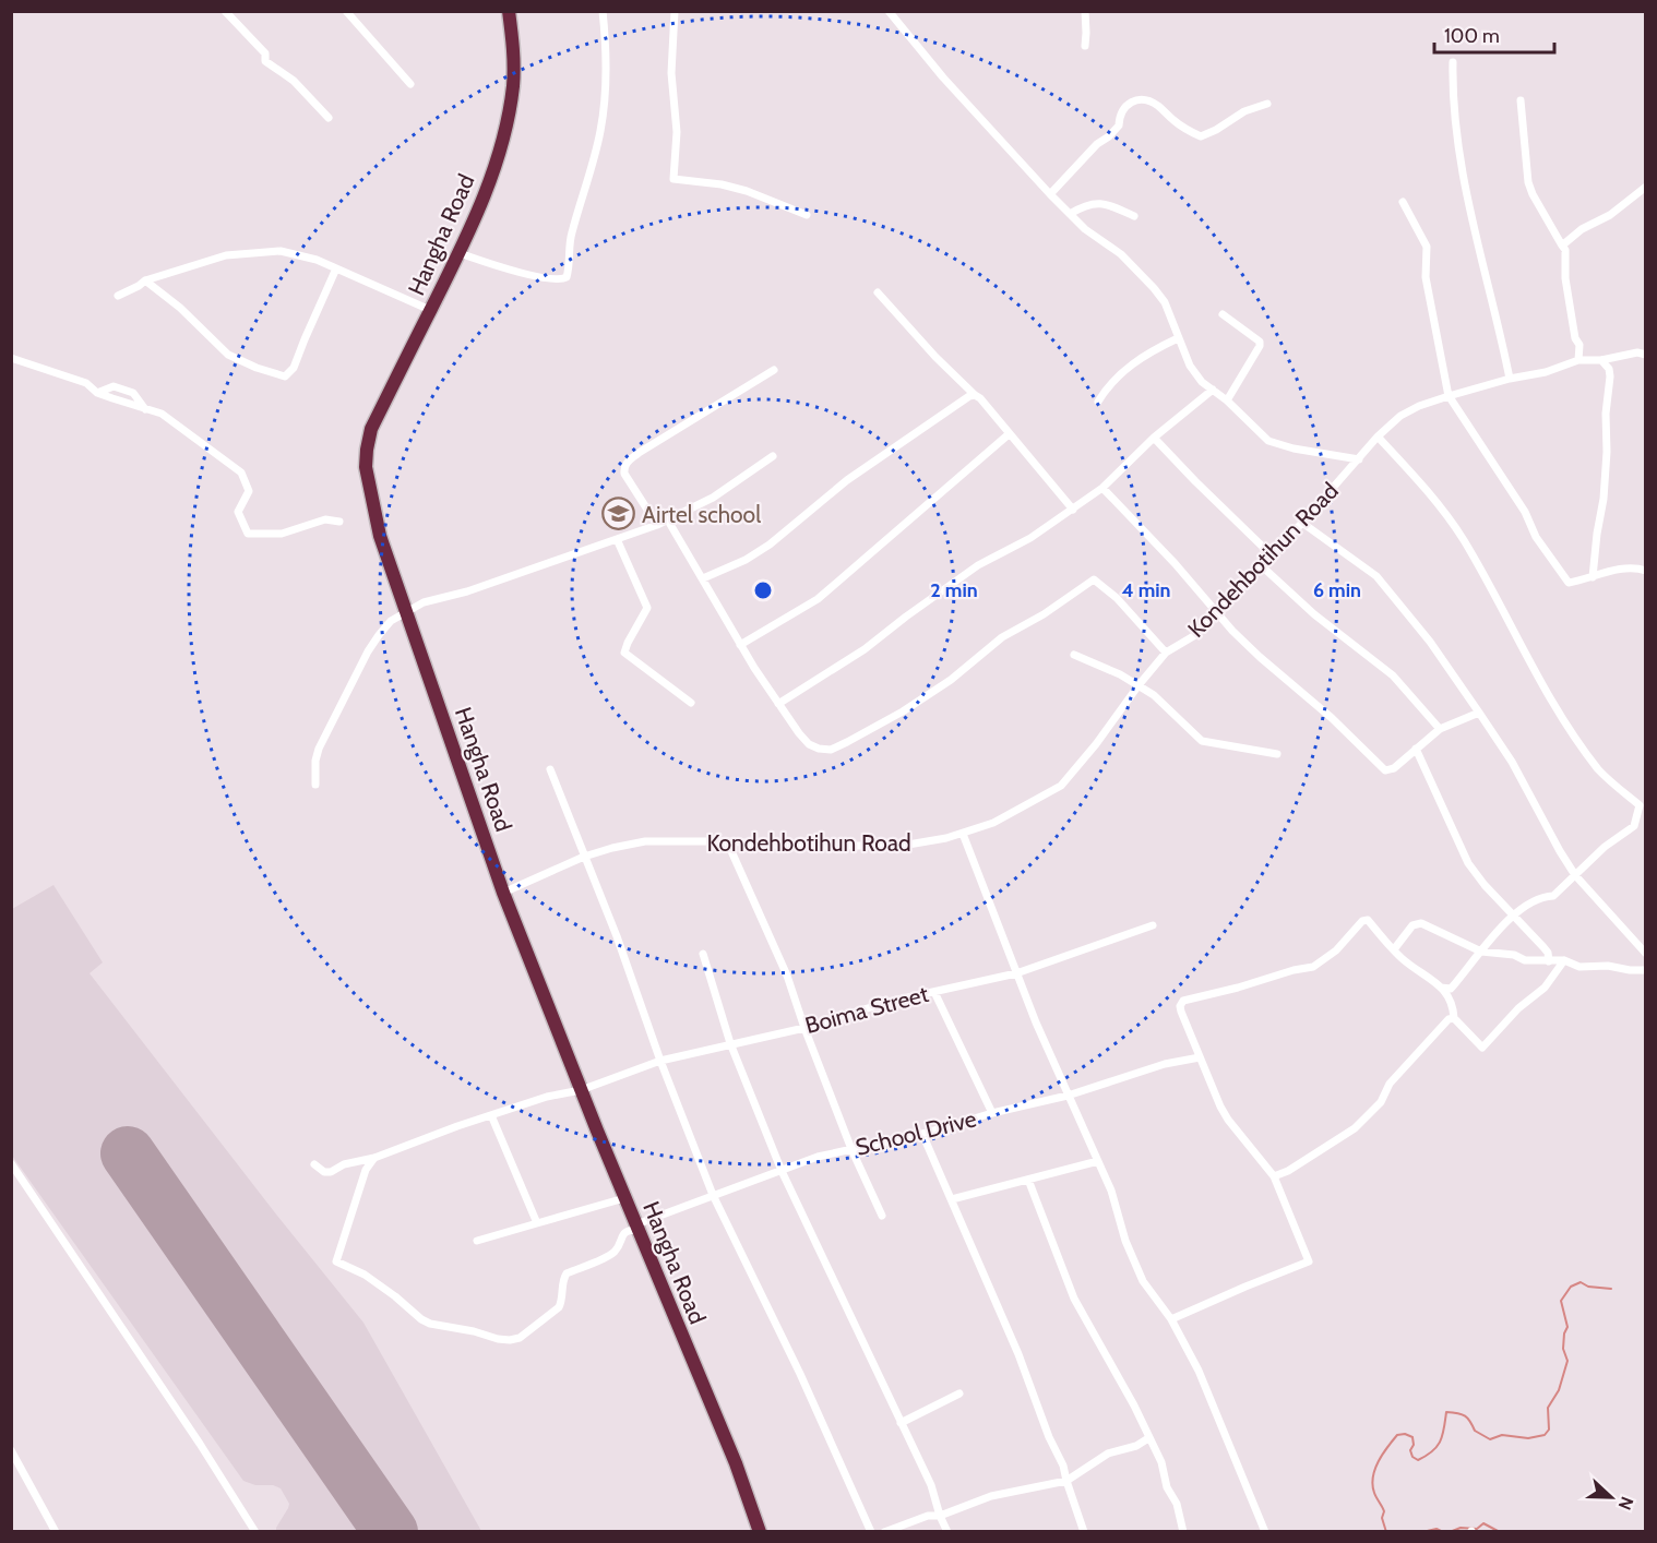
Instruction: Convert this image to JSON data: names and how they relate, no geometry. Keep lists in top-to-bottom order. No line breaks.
{"streets":{"highway":["Hangha Road"],"street":["Kondehbotihun Road","Boima Street","School Drive"]},"crossings":[["Hangha Road","Kondehbotihun Road"],["Hangha Road","Boima Street"],["Hangha Road","School Drive"],["Boima Street","School Drive"]],"places":{"school or university":["Airtel school"]},"scale_bar":"100 m","north":"right","rings":["2 min","4 min","6 min"]}
